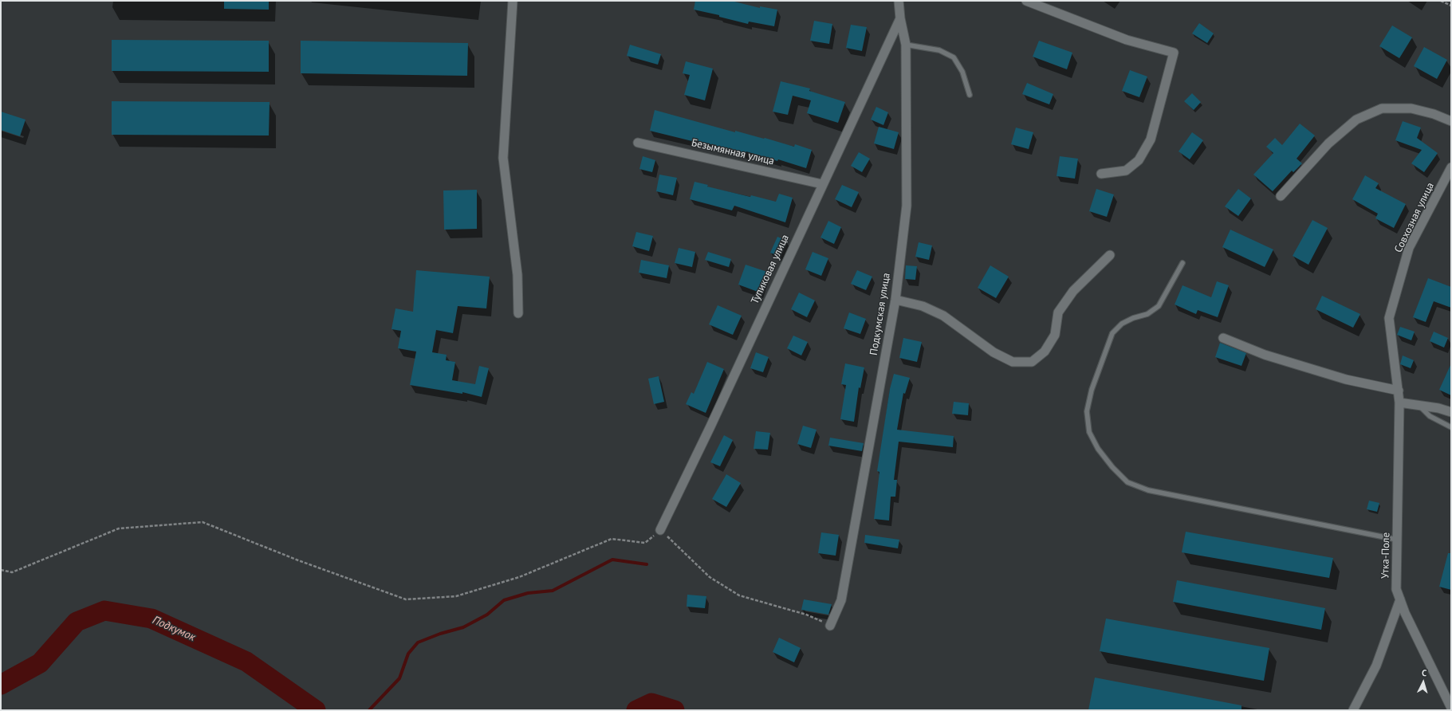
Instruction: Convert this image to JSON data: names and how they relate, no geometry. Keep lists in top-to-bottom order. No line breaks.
{"streets":{"street":["Безымянная улица","Совхозная улица","Тупиковая улица","Подкумская улица","Утка-Поле"]},"crossings":[["Безымянная улица","Тупиковая улица"],["Совхозная улица","Утка-Поле"],["Тупиковая улица","Подкумская улица"]],"water":["Подкумок"],"north":"top"}
